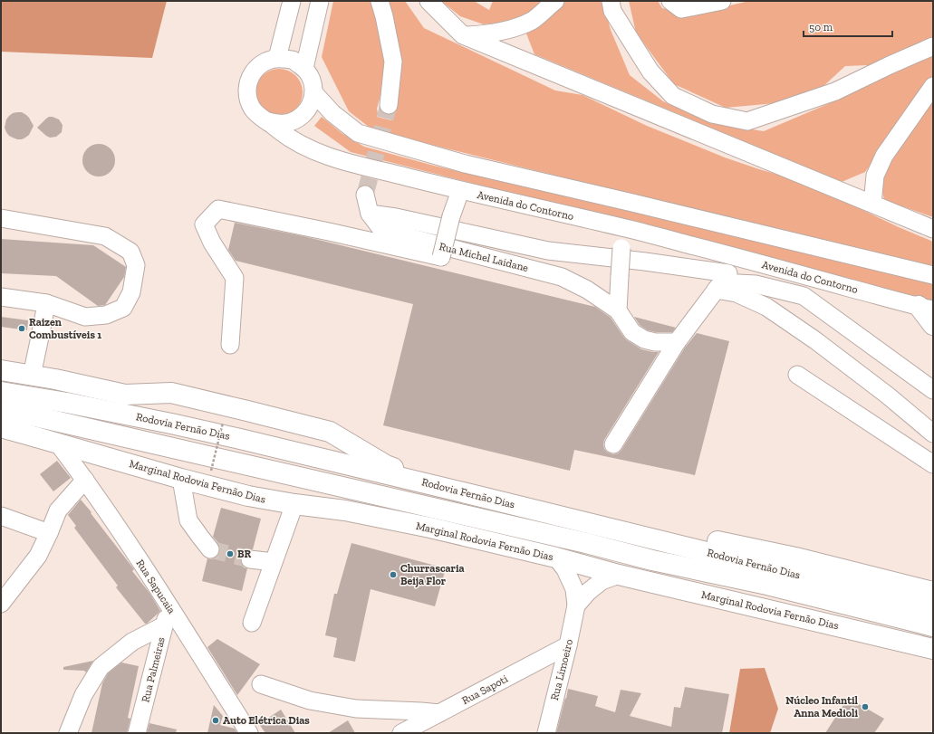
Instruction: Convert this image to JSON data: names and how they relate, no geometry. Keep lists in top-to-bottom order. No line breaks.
{"streets":{"main road":["Rodovia Fernão Dias","Marginal Rodovia Fernão Dias"],"street":["Avenida do Contorno","Rua Michel Laidane","Rua Sapucaia","Rua Palmeiras","Rua Limoeiro","Rua Sapoti"]},"crossings":[["Marginal Rodovia Fernão Dias","Rua Sapucaia"],["Marginal Rodovia Fernão Dias","Rua Limoeiro"],["Rua Sapucaia","Rua Palmeiras"],["Rua Limoeiro","Rua Sapoti"]],"places":["Raizen Combustíveis 1","BR","Churrascaria Beija Flor","Núcleo Infantil Anna Medioli","Auto Elétrica Dias"],"scale_bar":"50 m"}
